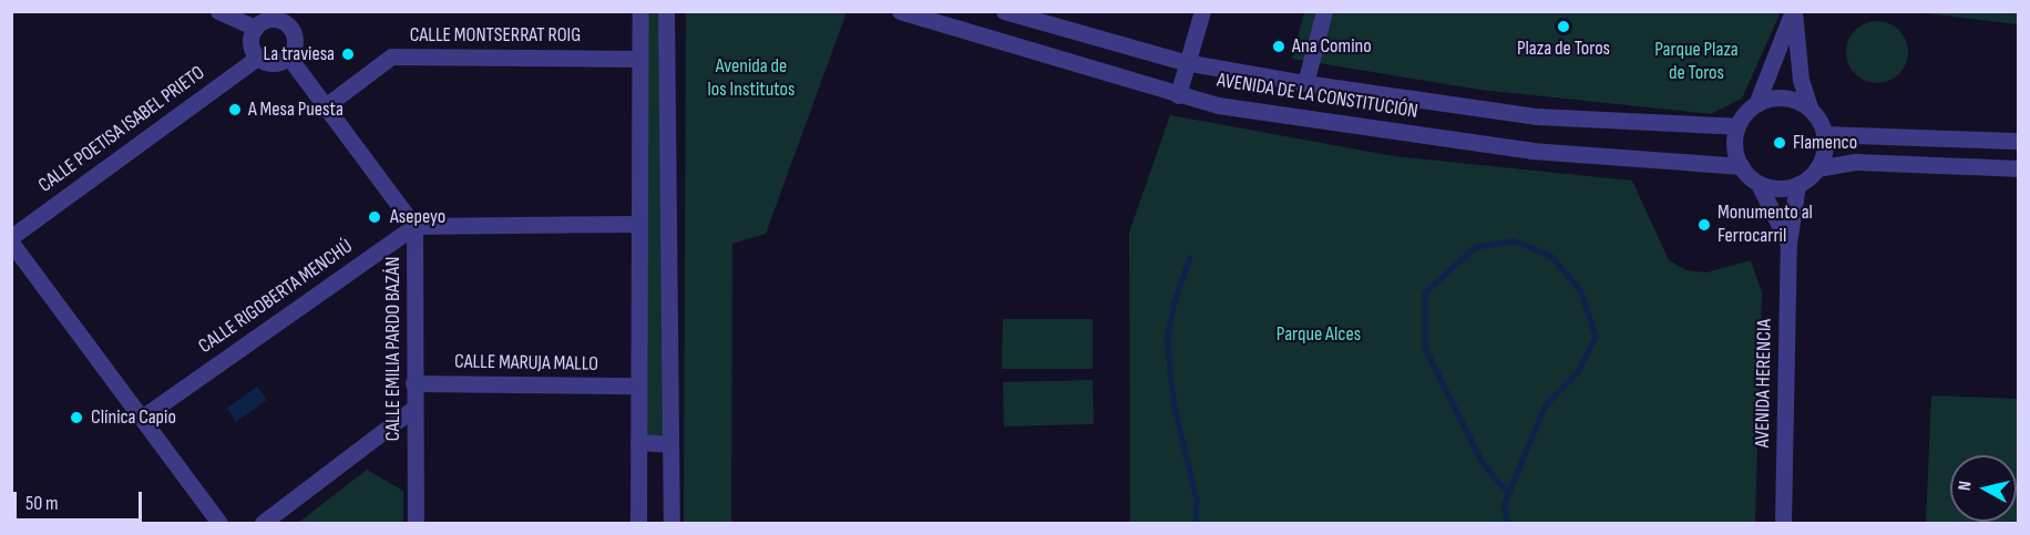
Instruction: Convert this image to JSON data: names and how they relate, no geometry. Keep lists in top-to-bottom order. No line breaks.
{"streets":{"street":["CALLE MONTSERRAT ROIG","AVENIDA DE LA CONSTITUCIÓN","CALLE POETISA ISABEL PRIETO","CALLE RIGOBERTA MENCHÚ","CALLE EMILIA PARDO BAZÁN","CALLE MARUJA MALLO","AVENIDA HERENCIA"]},"crossings":[["AVENIDA DE LA CONSTITUCIÓN","AVENIDA HERENCIA"],["CALLE RIGOBERTA MENCHÚ","CALLE EMILIA PARDO BAZÁN"],["CALLE EMILIA PARDO BAZÁN","CALLE MARUJA MALLO"]],"parks":["Parque Plaza de Toros","Avenida de los Institutos","Parque Alces"],"places":["Plaza de Toros","Ana Comino","La traviesa","A Mesa Puesta","Flamenco","Asepeyo","Monumento al Ferrocarril","Clínica Capio"],"scale_bar":"50 m","north":"left"}
